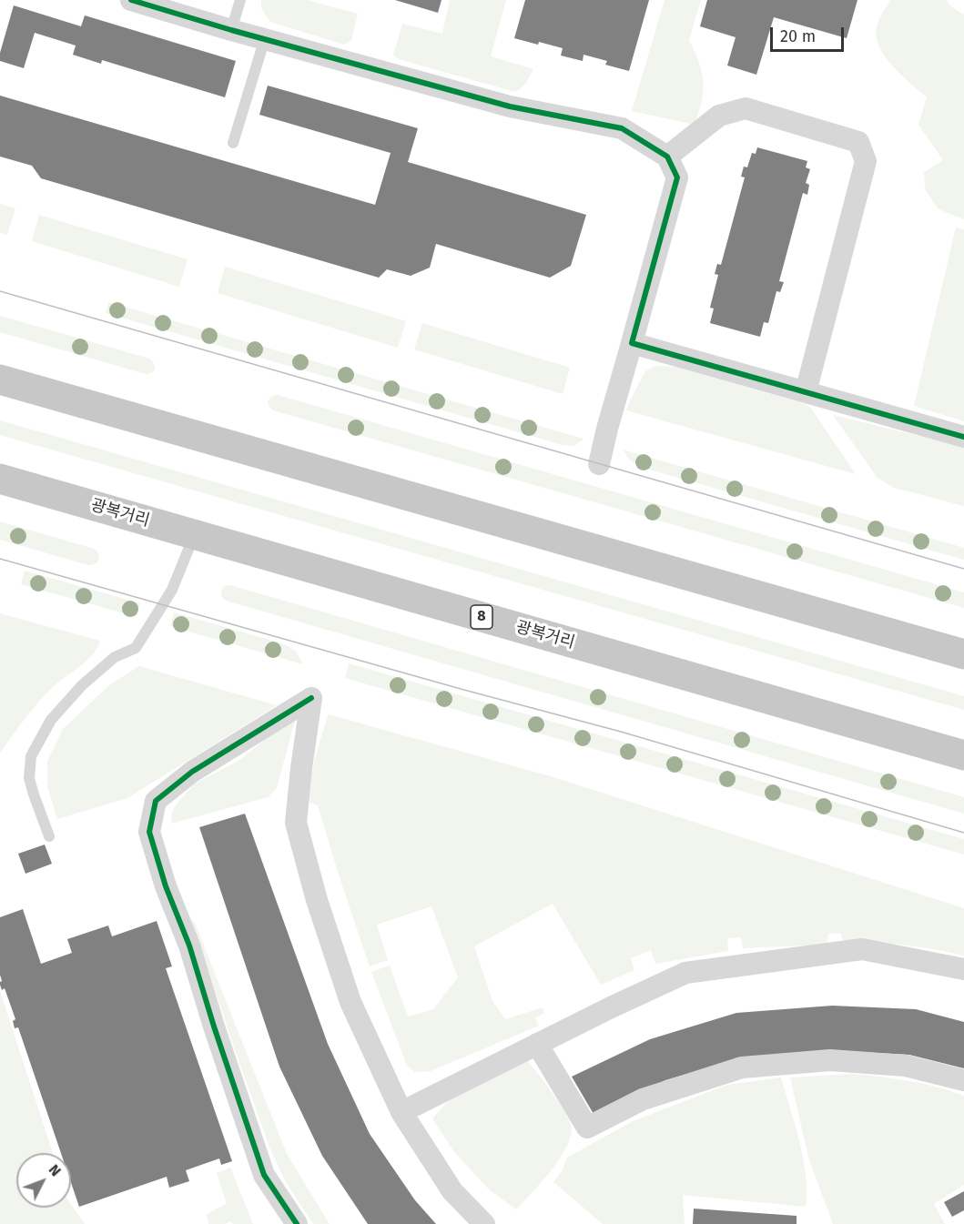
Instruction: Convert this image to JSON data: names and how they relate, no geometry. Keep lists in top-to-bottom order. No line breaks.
{"streets":{"highway":["광복거리","8"]},"scale_bar":"20 m","north":"top right"}
